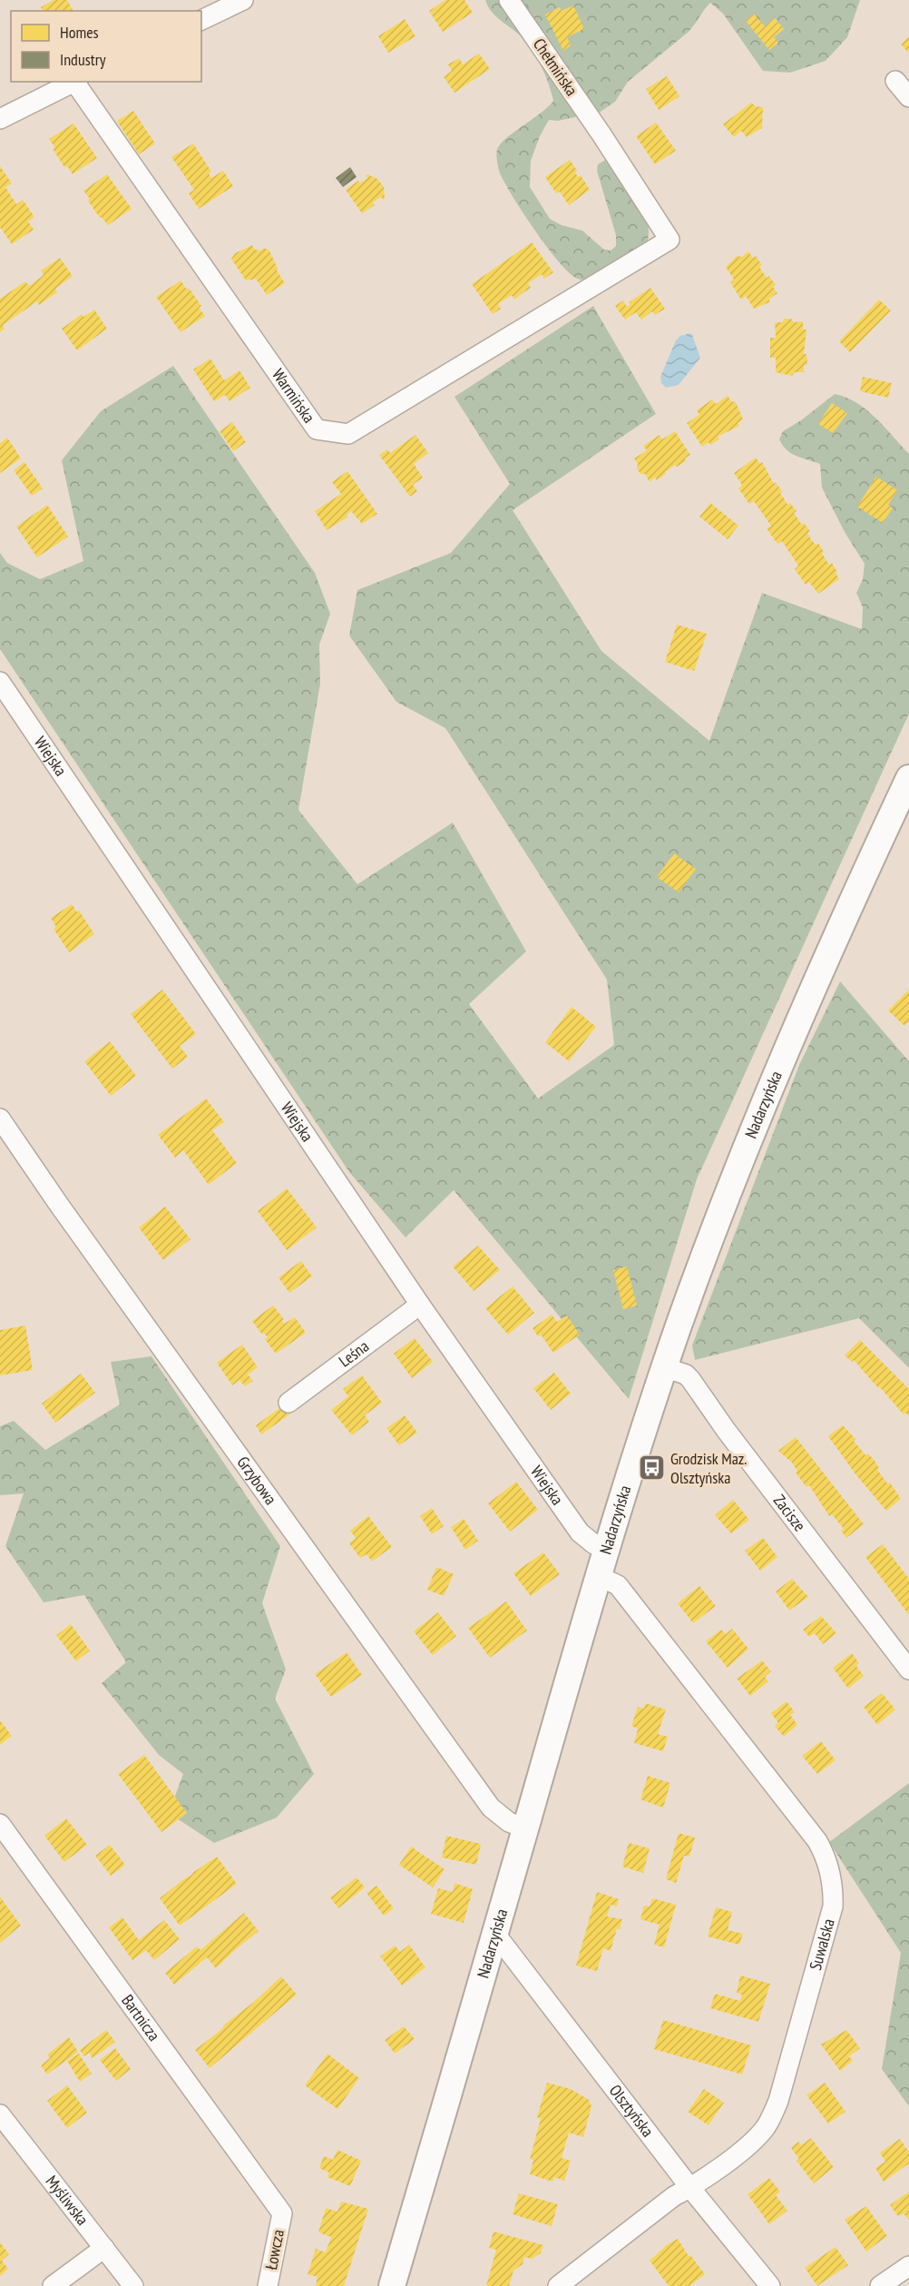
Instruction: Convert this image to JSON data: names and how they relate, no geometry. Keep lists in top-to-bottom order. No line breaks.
{"streets":{"street":["Chełmińska","Warmińska","Wiejska","Nadarzyńska","Leśna","Grzybowa","Zacisze","Suwalska","Bartnicza","Olsztyńska","Myśliwska","Łowcza"]},"crossings":[["Chełmińska","Warmińska"],["Wiejska","Nadarzyńska"],["Wiejska","Leśna"],["Nadarzyńska","Grzybowa"],["Nadarzyńska","Zacisze"],["Nadarzyńska","Suwalska"],["Nadarzyńska","Olsztyńska"],["Suwalska","Olsztyńska"],["Bartnicza","Łowcza"]],"places":{"bus stop":["Grodzisk Maz. Olsztyńska"]},"legend":["Homes","Industry"]}
